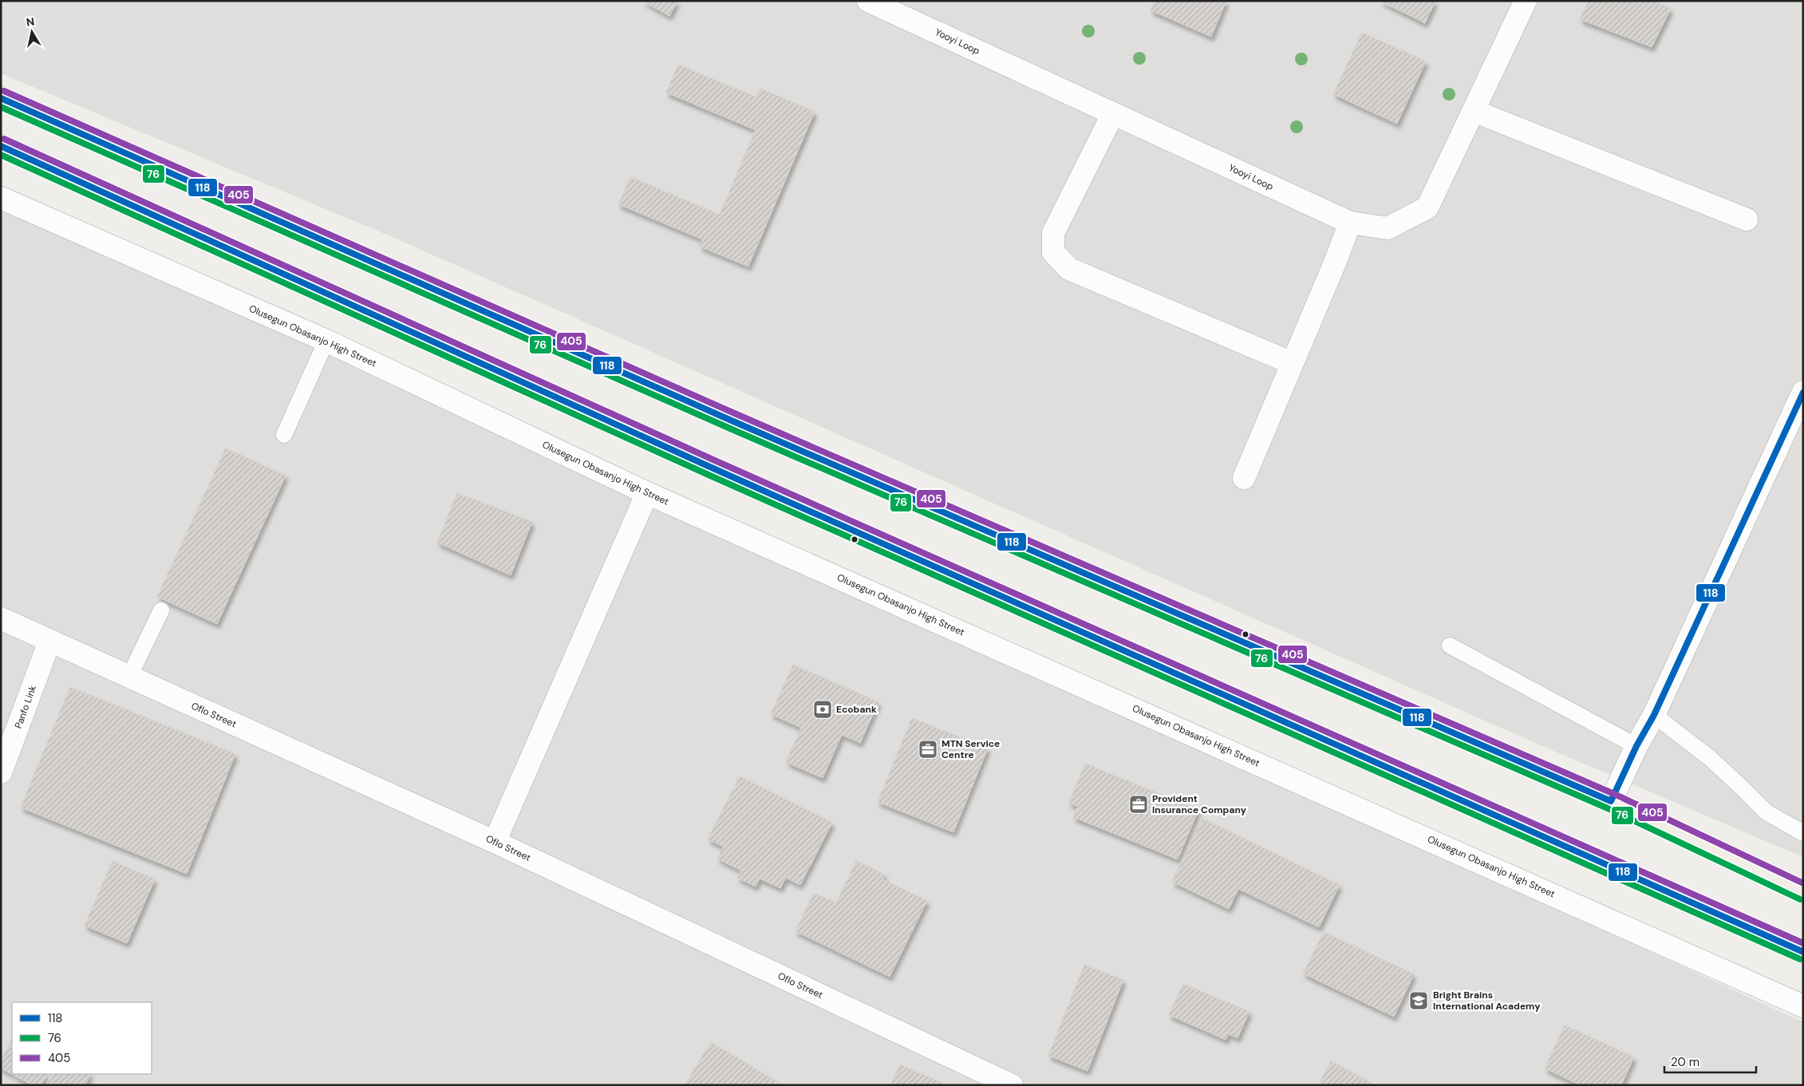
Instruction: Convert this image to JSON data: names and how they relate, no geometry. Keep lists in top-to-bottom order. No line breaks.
{"streets":{"street":["Yooyi Loop","Olusegun Obasanjo High Street","Panfo Link","Oflo Street"]},"crossings":[["Panfo Link","Oflo Street"]],"places":{"bank":["Ecobank"],"office":["MTN Service Centre","Provident Insurance Company"],"school or university":["Bright Brains International Academy"]},"lines":["transit line 405","transit line 118","transit line 76"],"legend":["118","76","405"],"scale_bar":"20 m","north":"top"}
